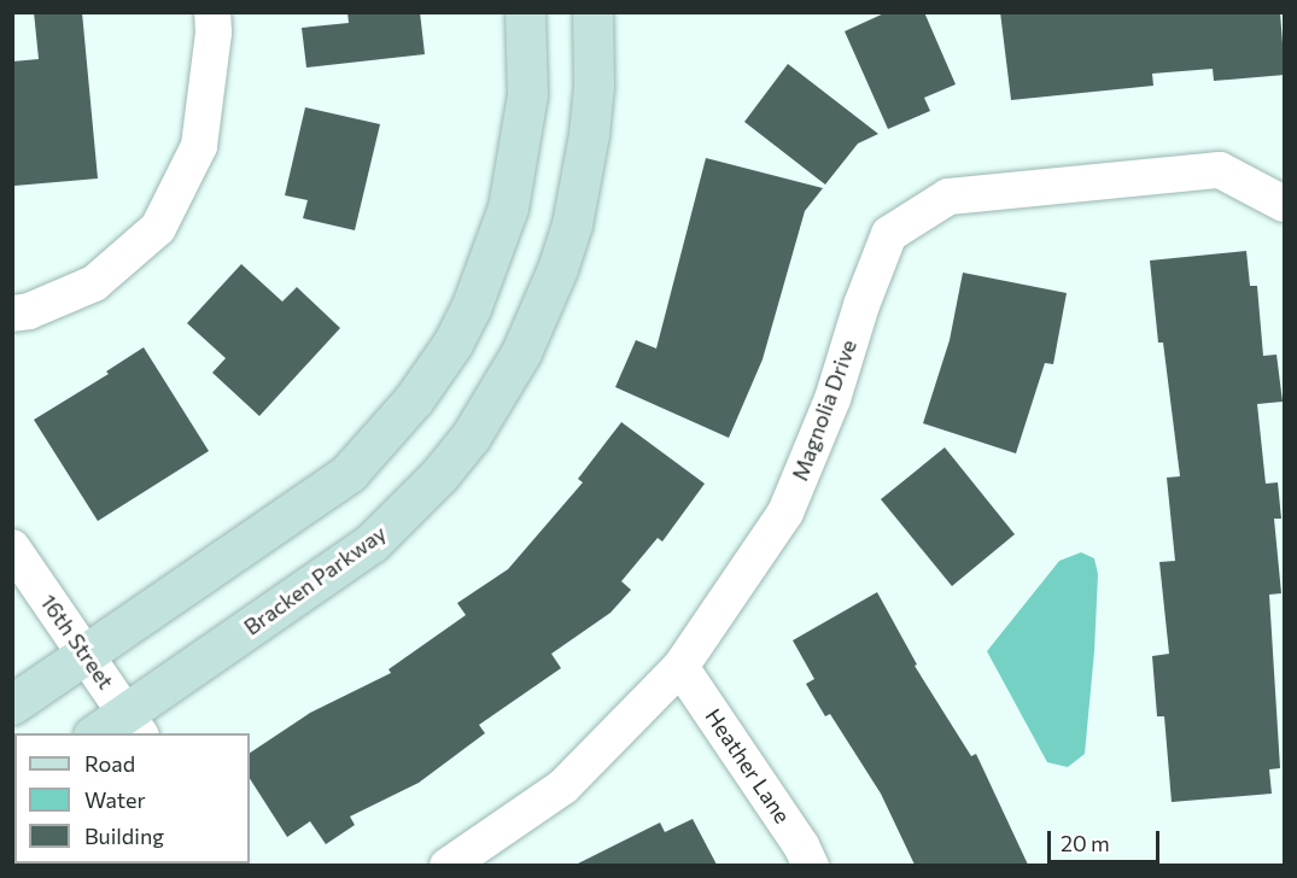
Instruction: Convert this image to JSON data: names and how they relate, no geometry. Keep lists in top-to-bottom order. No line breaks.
{"streets":{"street":["Magnolia Drive","Bracken Parkway","16th Street","Heather Lane"]},"crossings":[["Magnolia Drive","Heather Lane"],["Bracken Parkway","16th Street"]],"legend":["Road","Water","Building"],"scale_bar":"20 m"}
